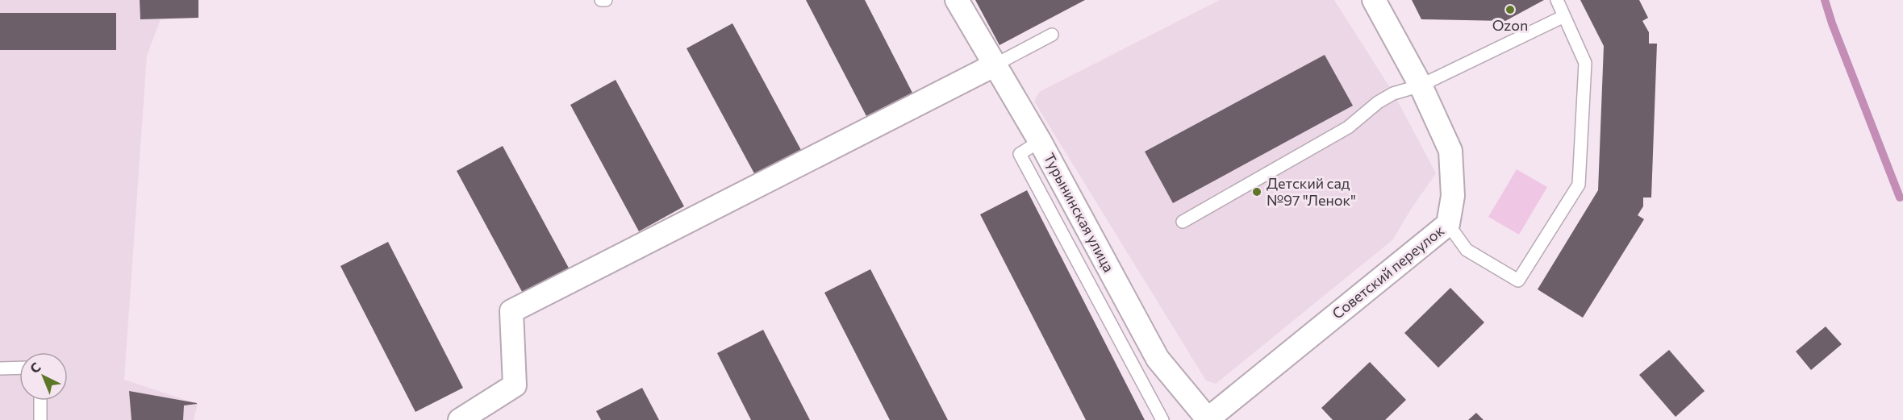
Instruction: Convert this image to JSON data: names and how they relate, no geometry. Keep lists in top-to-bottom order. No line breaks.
{"streets":{"street":["Турынинская улица","Советский переулок"]},"crossings":[["Турынинская улица","Советский переулок"]],"places":["Ozon","Детский сад №97 \"Ленок\""],"north":"top left"}
